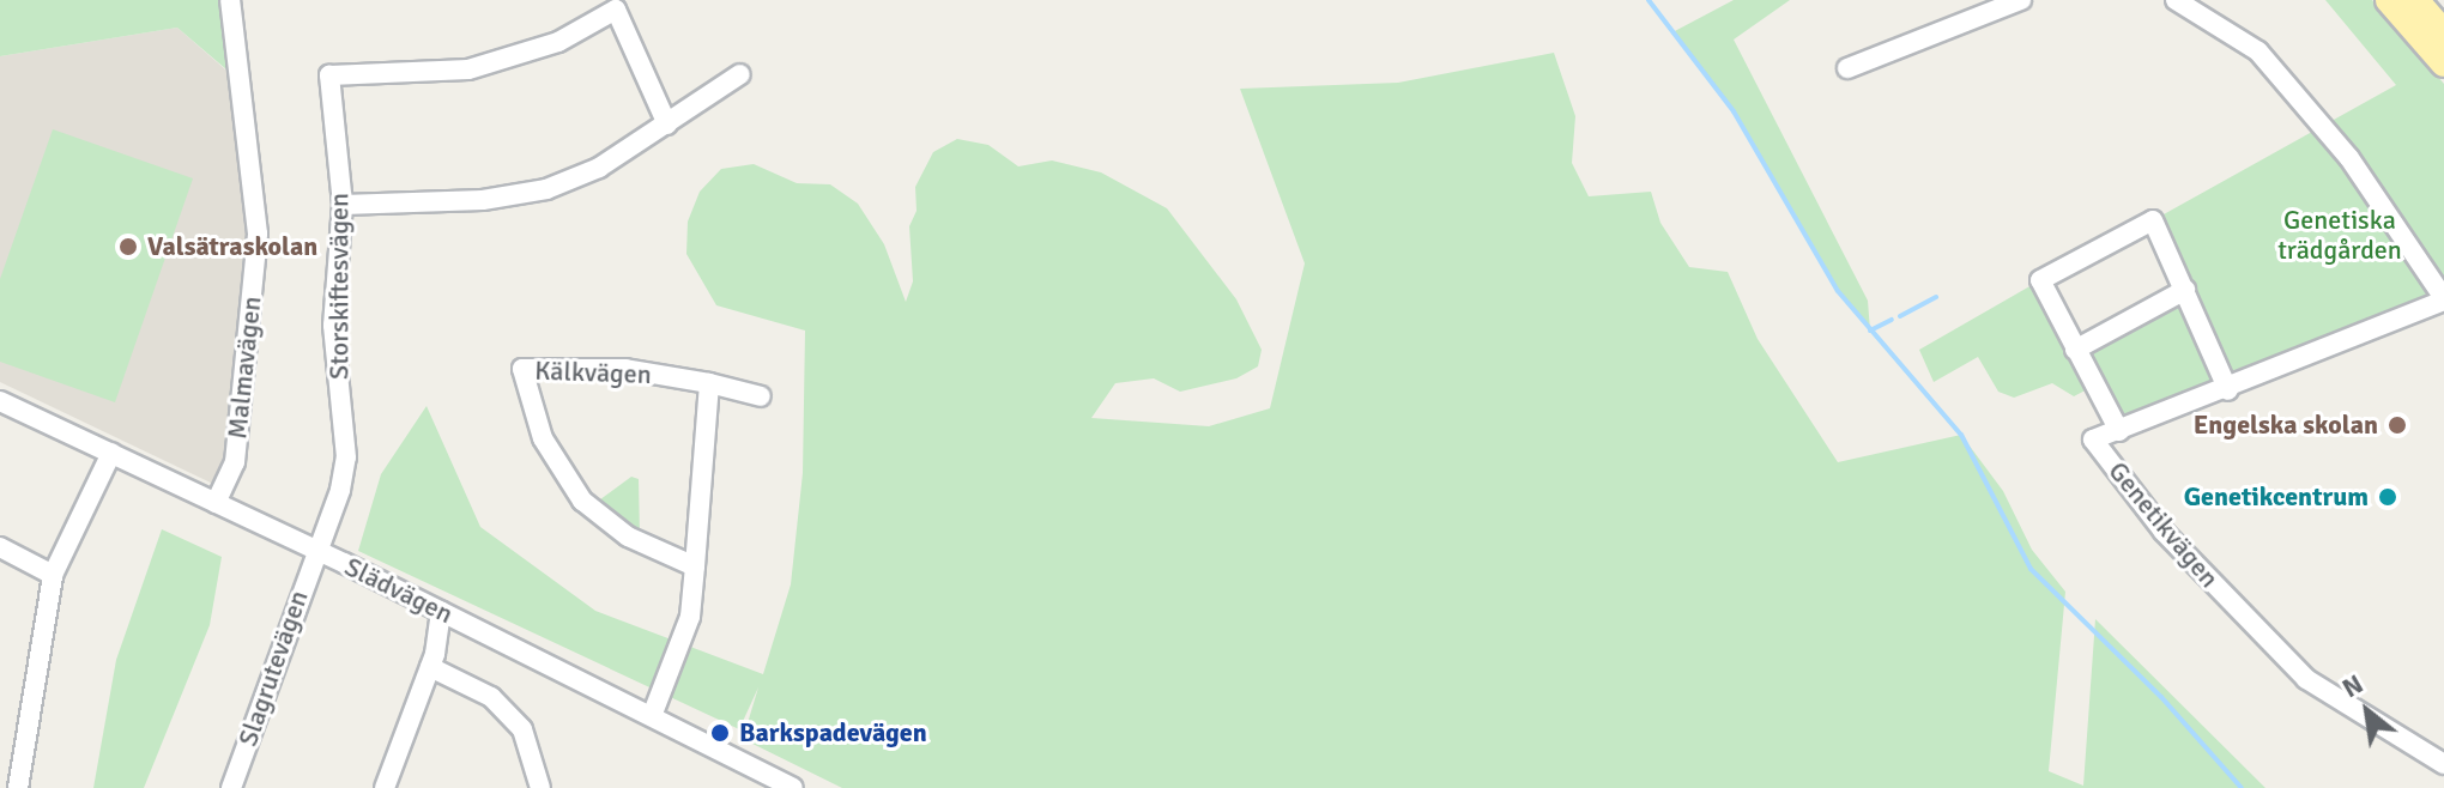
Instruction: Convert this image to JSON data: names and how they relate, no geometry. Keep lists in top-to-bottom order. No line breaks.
{"streets":{"street":["Storskiftesvägen","Malmavägen","Kälkvägen","Genetikvägen","Slädvägen","Slagrutevägen"]},"crossings":[["Storskiftesvägen","Slädvägen"],["Storskiftesvägen","Slagrutevägen"],["Malmavägen","Slädvägen"],["Slädvägen","Slagrutevägen"]],"parks":["Genetiska trädgården"],"places":["Valsätraskolan","Engelska skolan","Genetikcentrum","Barkspadevägen"],"north":"top left"}
